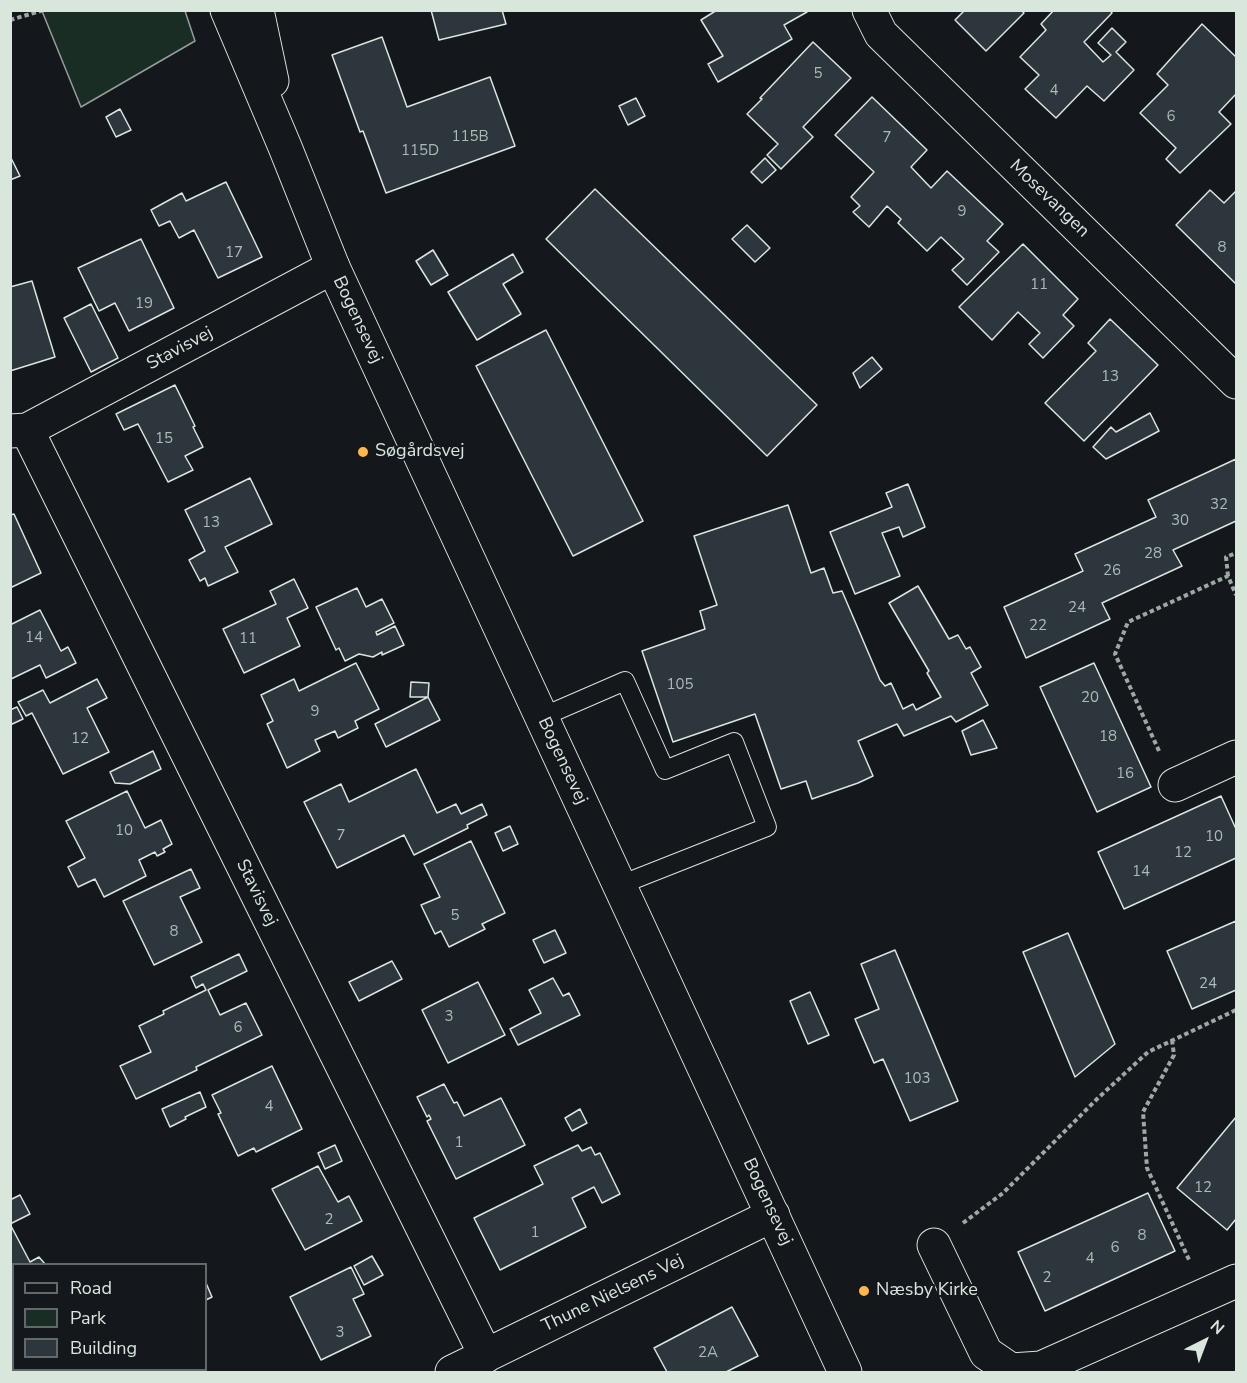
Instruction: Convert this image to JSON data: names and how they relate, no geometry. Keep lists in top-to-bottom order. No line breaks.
{"streets":{"street":["Mosevangen","Bogensevej","Stavisvej","Thune Nielsens Vej"]},"crossings":[["Bogensevej","Stavisvej"],["Bogensevej","Thune Nielsens Vej"],["Stavisvej","Thune Nielsens Vej"]],"places":["Søgårdsvej","Næsby Kirke"],"house_numbers":["5","4","6","115B","7","115D","9","8","17","11","19","13","15","32","30","13","28","26","24","22","14","11","105","20","9","18","12","16","10","7","10","12","14","5","8","24","3","6","103","4","1","12","2","1","8","6","4","2","3","2A"],"legend":["Road","Park","Building"],"north":"top right"}
